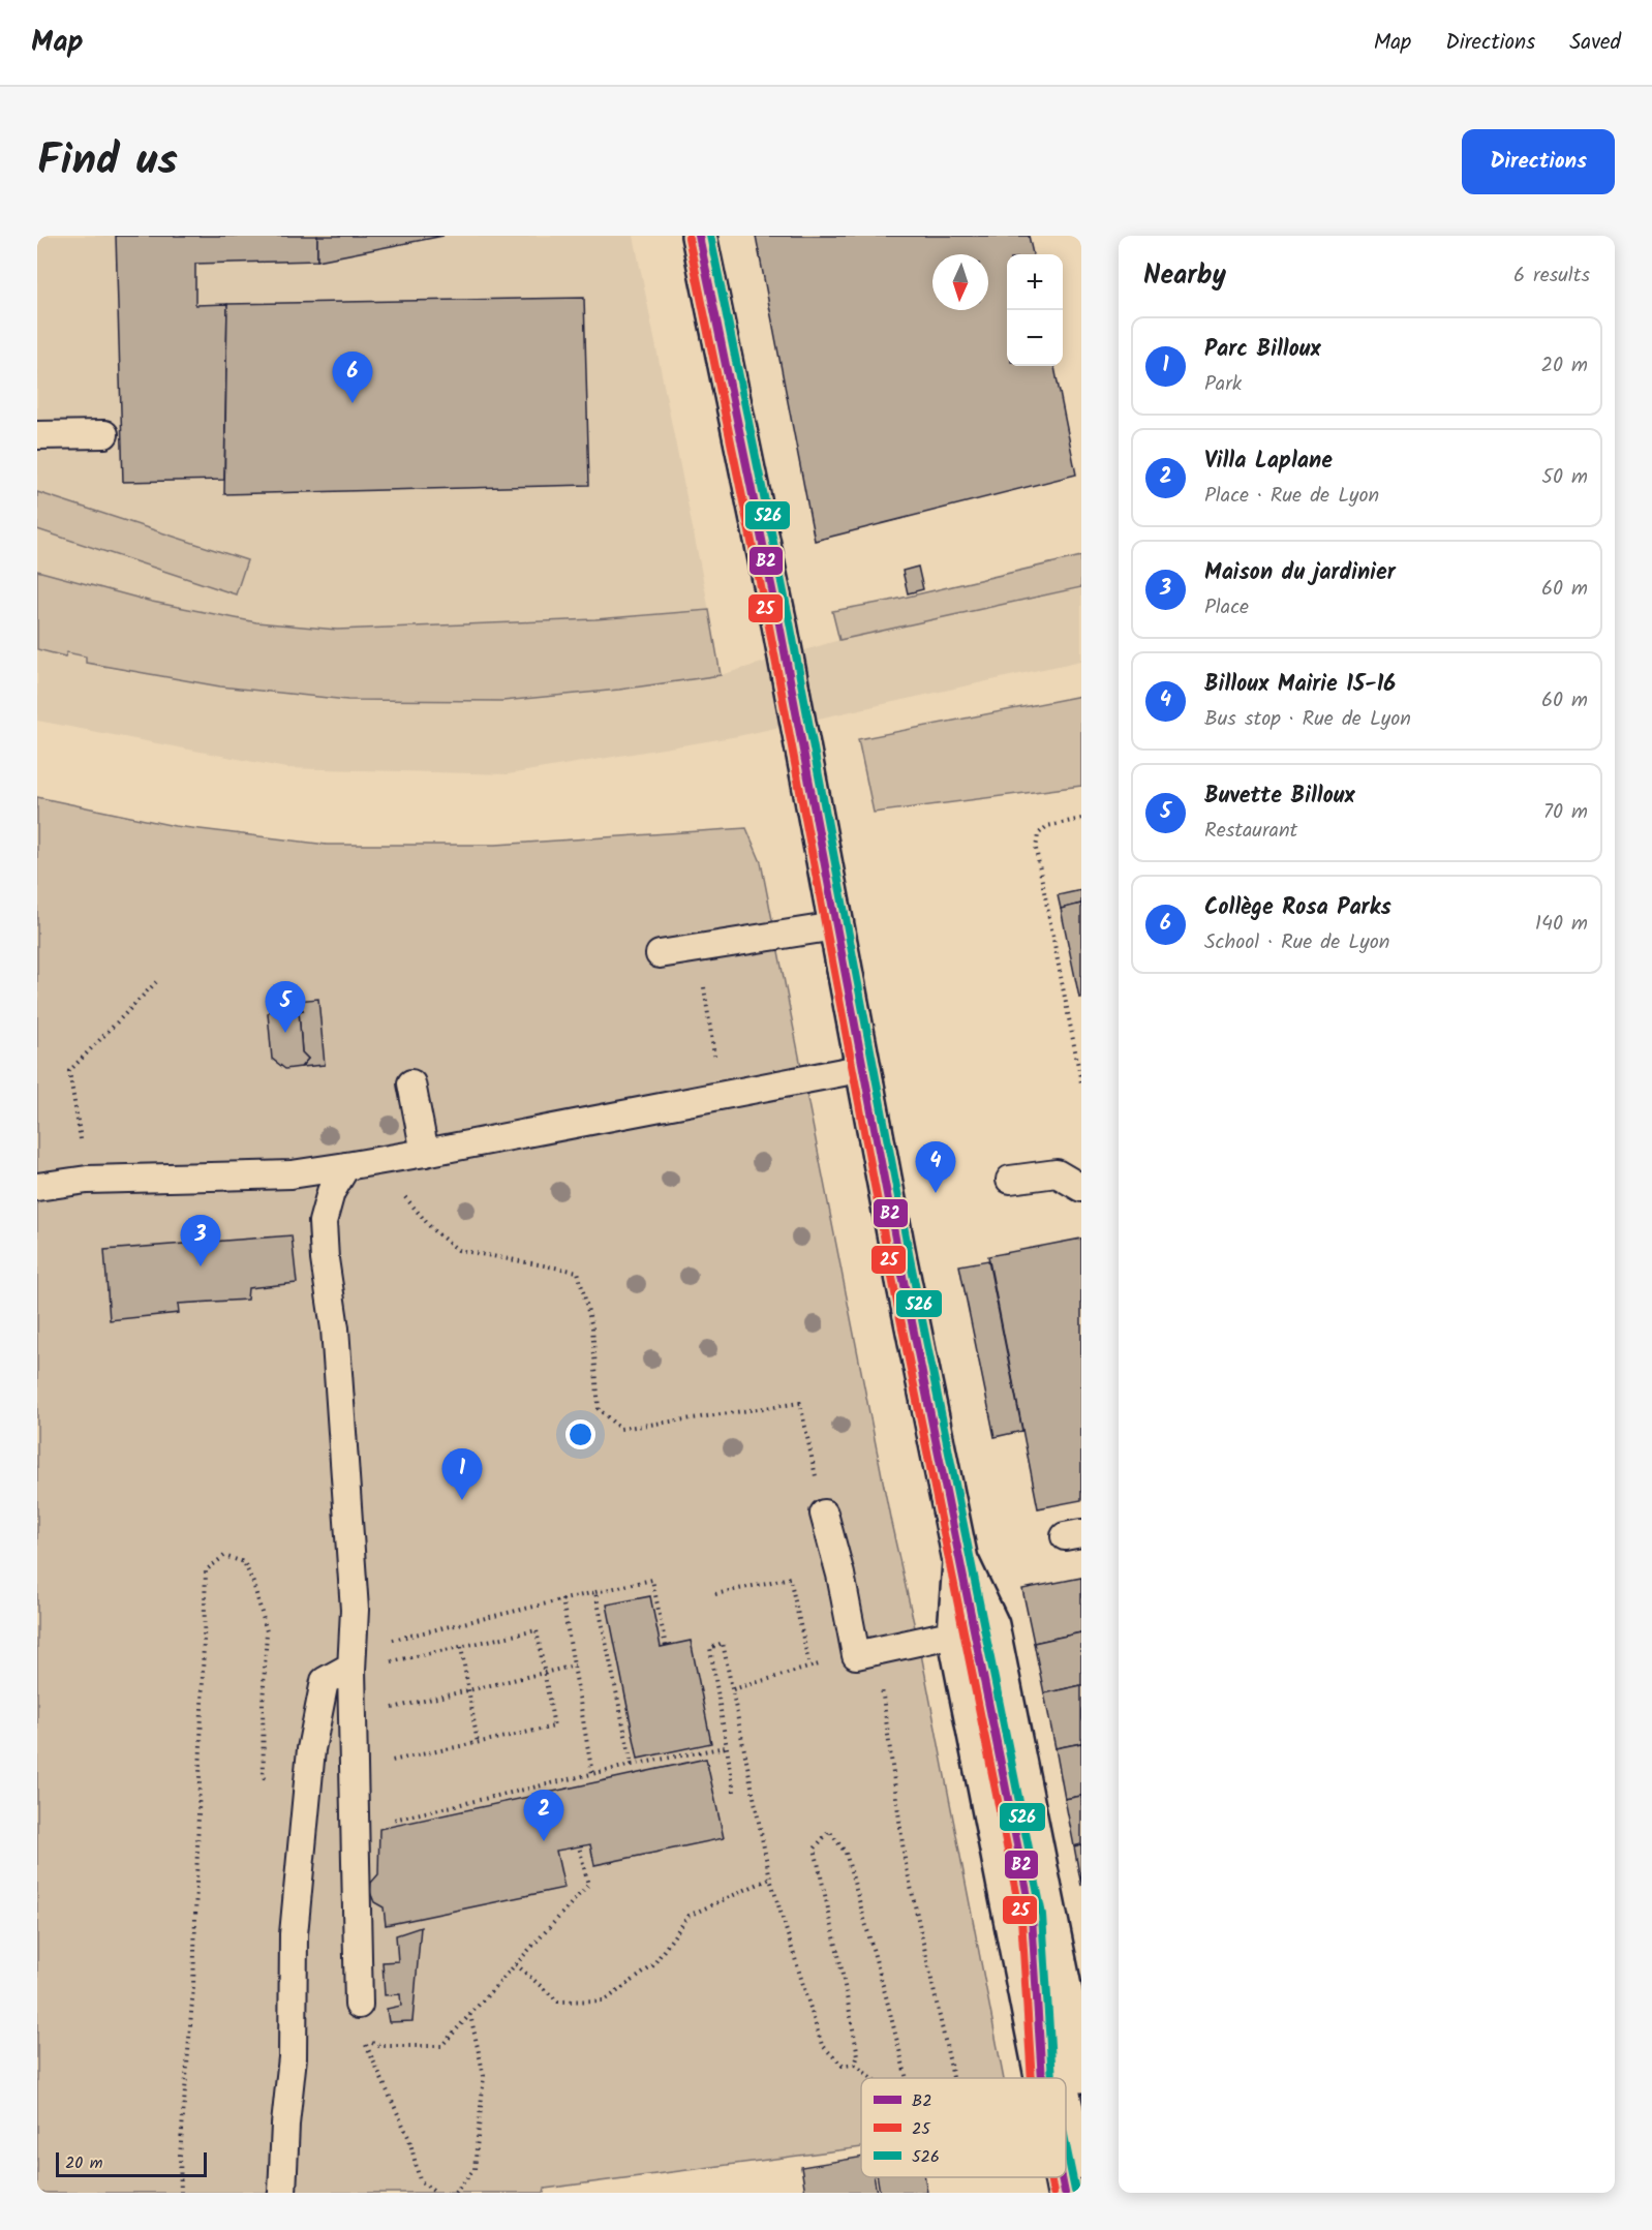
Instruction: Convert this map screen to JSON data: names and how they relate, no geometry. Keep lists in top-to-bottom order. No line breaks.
{"lines":["transit line B2","transit line 526","transit line 25"],"legend":["B2","25","526"],"scale_bar":"20 m","north":"bottom","page":{"header":"Map","nav":["Map","Directions","Saved"],"title":"Find us","buttons":"Directions","heading":["Nearby","6 results"],"map_buttons":["+","−"],"list":[{"mark":"1","name":"Parc Billoux","note":"Park","value":"20 m"},{"mark":"2","name":"Villa Laplane","note":"Place · Rue de Lyon","value":"50 m"},{"mark":"3","name":"Maison du jardinier","note":"Place","value":"60 m"},{"mark":"4","name":"Billoux Mairie 15-16","note":"Bus stop · Rue de Lyon","value":"60 m"},{"mark":"5","name":"Buvette Billoux","note":"Restaurant","value":"70 m"},{"mark":"6","name":"Collège Rosa Parks","note":"School · Rue de Lyon","value":"140 m"}],"pins":["6","5","4","3","1","2"],"scale":"20 m"}}
